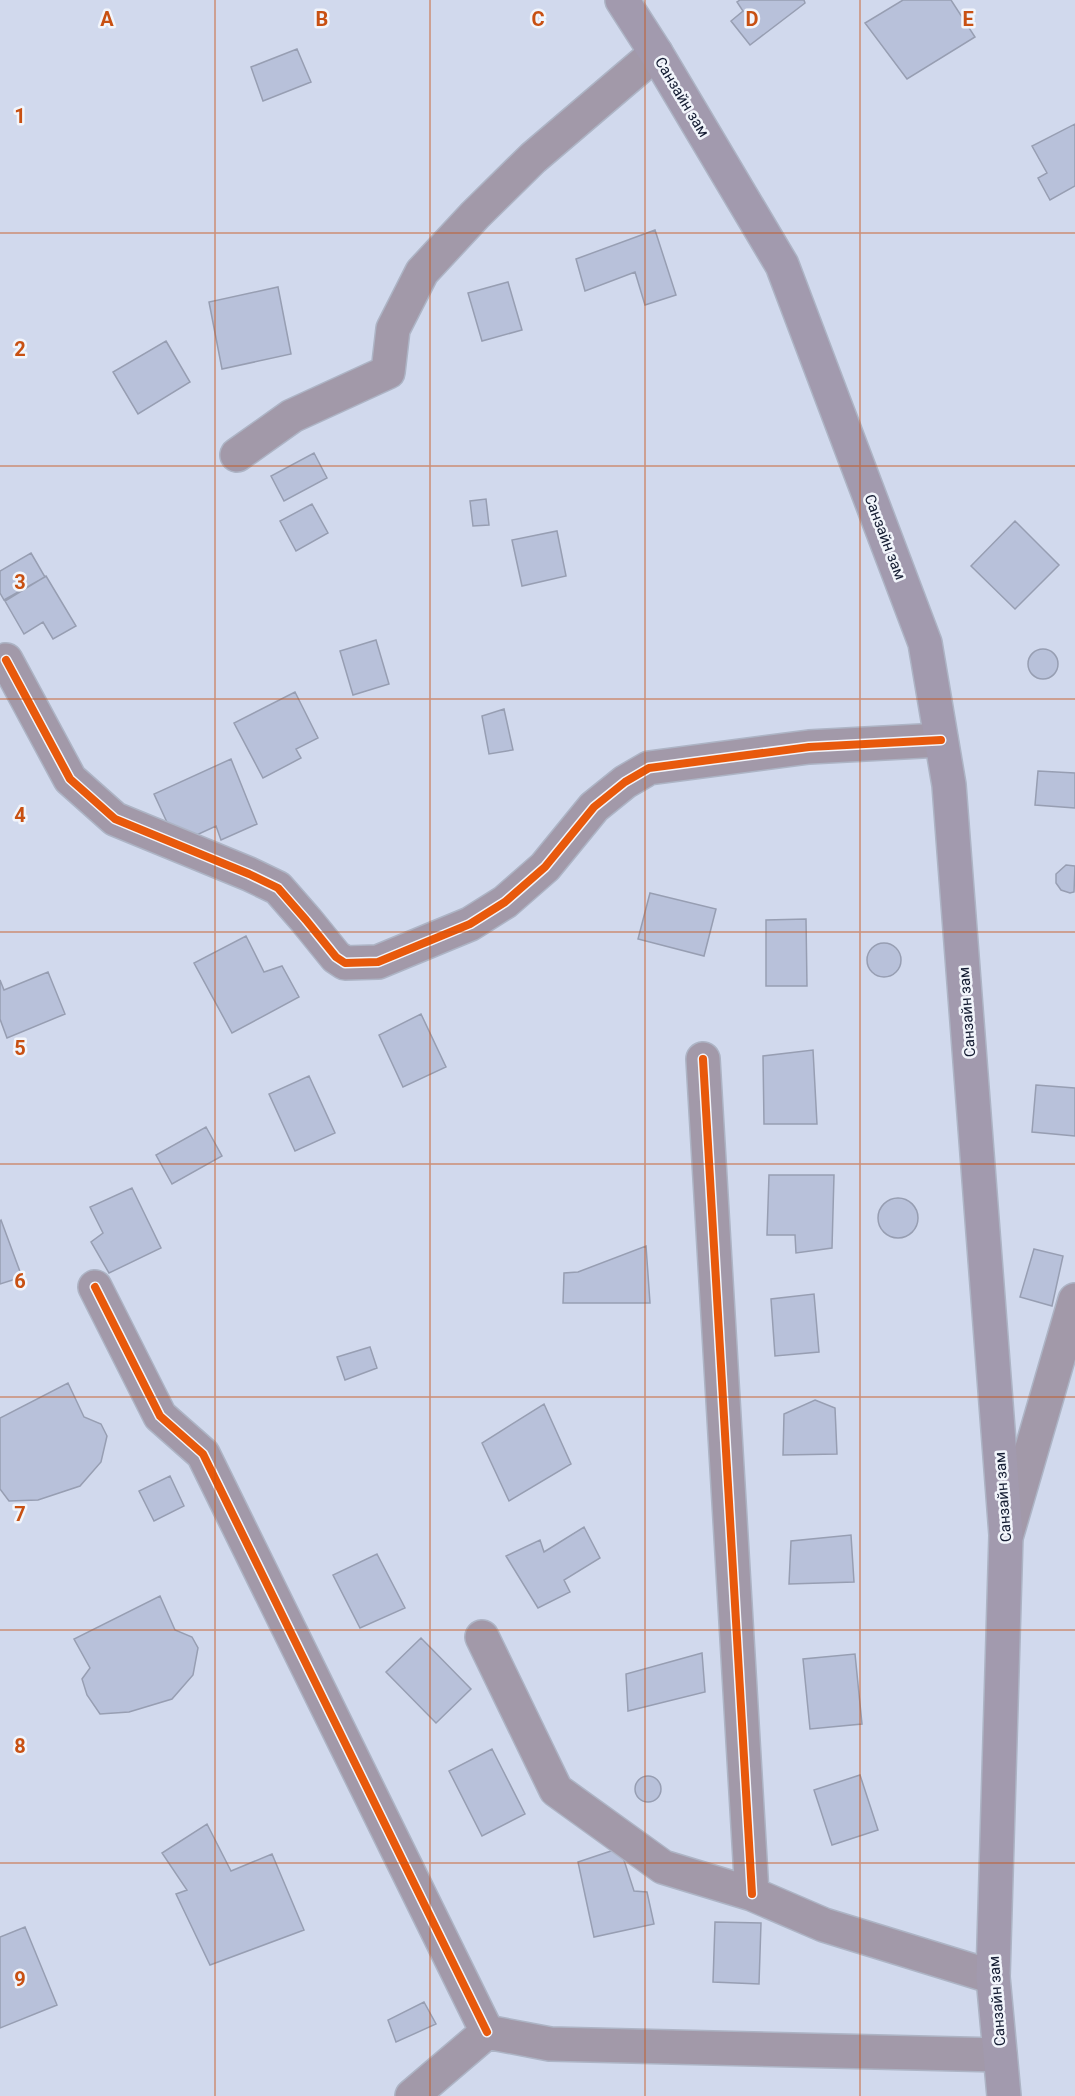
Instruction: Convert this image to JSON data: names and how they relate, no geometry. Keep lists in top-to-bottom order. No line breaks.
{"streets":{"main road":["Санзайн зам"]},"grid":{"columns":["A","B","C","D","E"],"rows":["1","2","3","4","5","6","7","8","9"]}}
